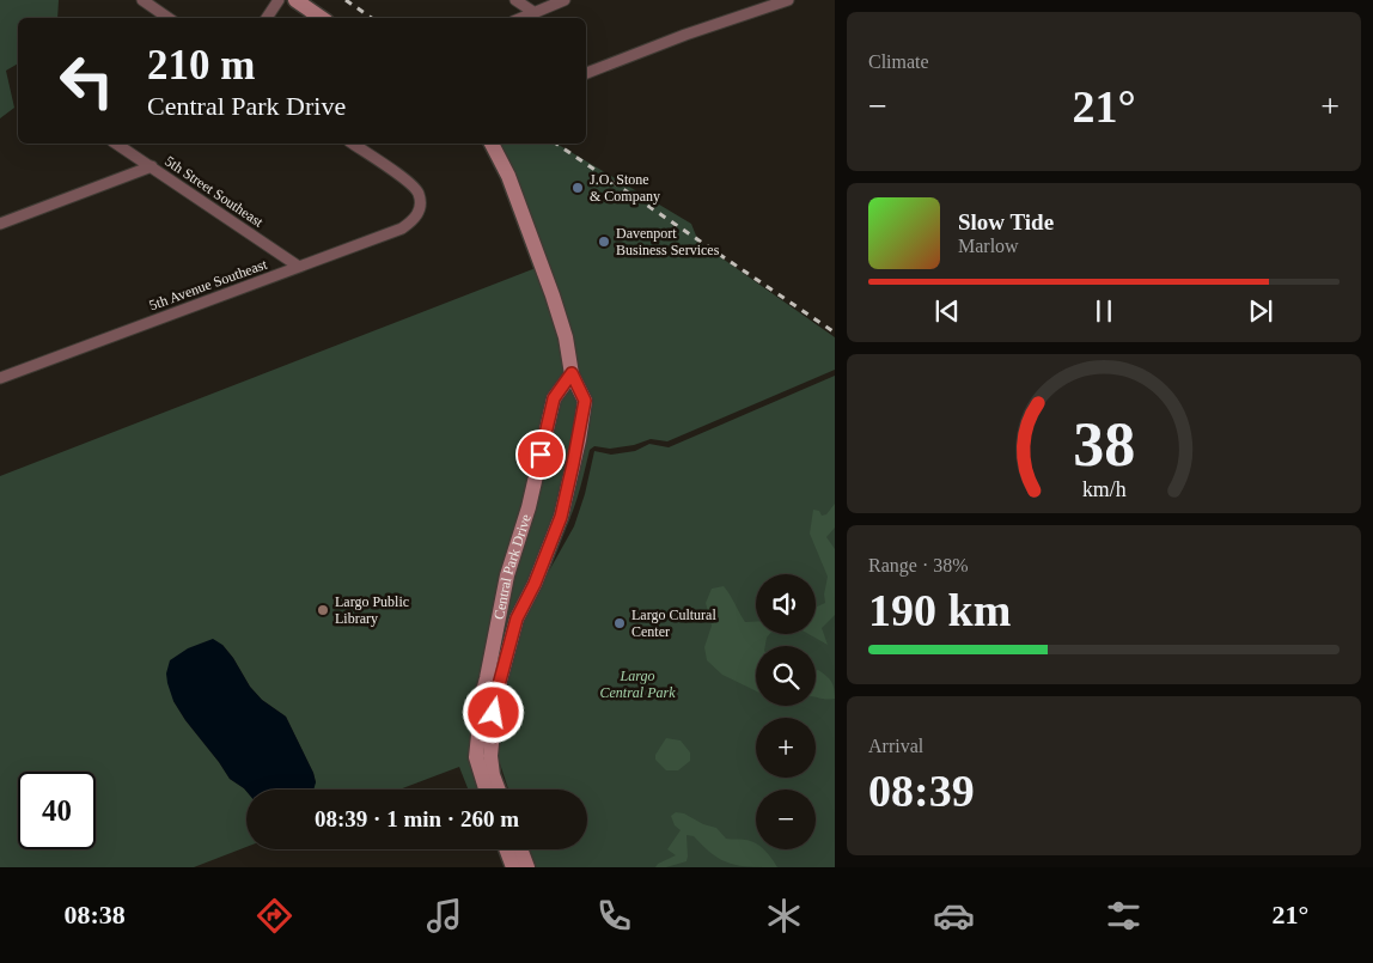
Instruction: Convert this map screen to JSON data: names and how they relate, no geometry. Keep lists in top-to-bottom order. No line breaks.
{"streets":{"street":["5th Street Southeast","5th Avenue Southeast","Central Park Drive"]},"crossings":[["5th Street Southeast","5th Avenue Southeast"]],"parks":["Largo Central Park"],"places":["J.O. Stone & Company","Davenport Business Services","Largo Public Library","Largo Cultural Center"],"page":{"tile":["Climate",["Range · 38%","190 km"],["Arrival","08:39"]],"turn":["210 m","Central Park Drive"],"heat":["−","21°","+"],"song":["Slow Tide","Marlow"],"map_buttons":["+","−"],"limit":"40","trip":"08:39 · 1 min · 260 m","tabs":["08:38","21°"],"gauge":["38","km/h"]}}
